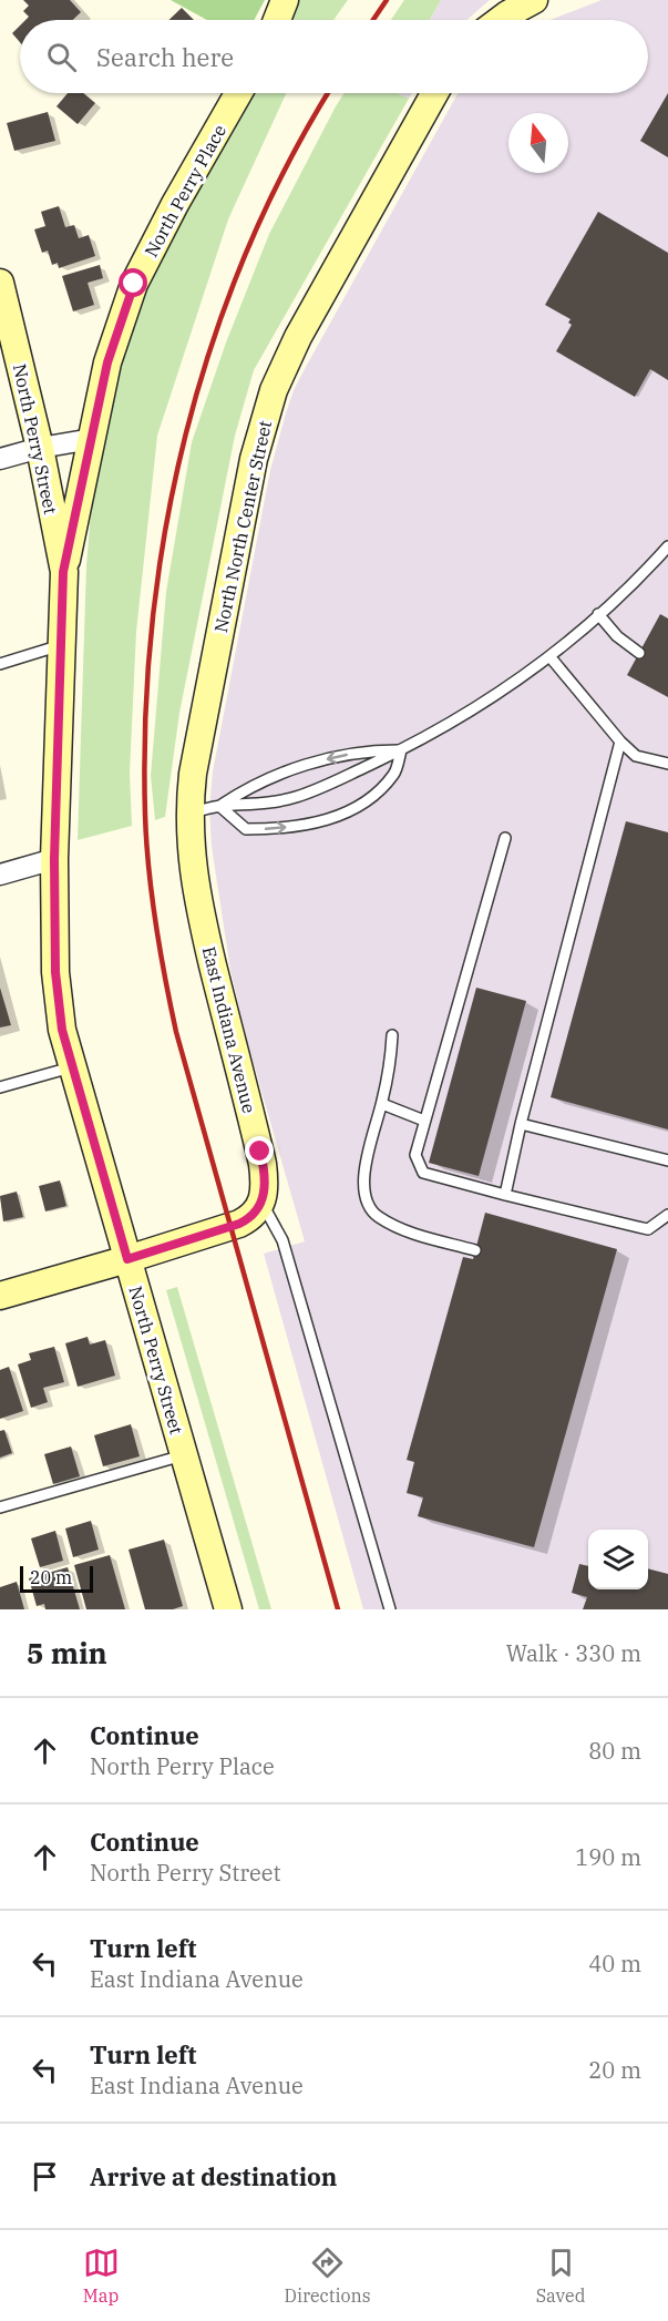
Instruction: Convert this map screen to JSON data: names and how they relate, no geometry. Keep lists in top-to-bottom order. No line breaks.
{"streets":{"main road":["North Perry Place","North Perry Street","North North Center Street","East Indiana Avenue"]},"crossings":[["North Perry Place","North Perry Street"],["North North Center Street","East Indiana Avenue"]],"scale_bar":"20 m","north":"top","page":{"search":"Search here","scale":"20 m","heading":["5 min","Walk · 330 m"],"list":[["Continue","North Perry Place","80 m"],["Continue","North Perry Street","190 m"],["Turn left","East Indiana Avenue","40 m"],["Turn left","East Indiana Avenue","20 m"],"Arrive at destination"],"nav":["Map","Directions","Saved"]}}
